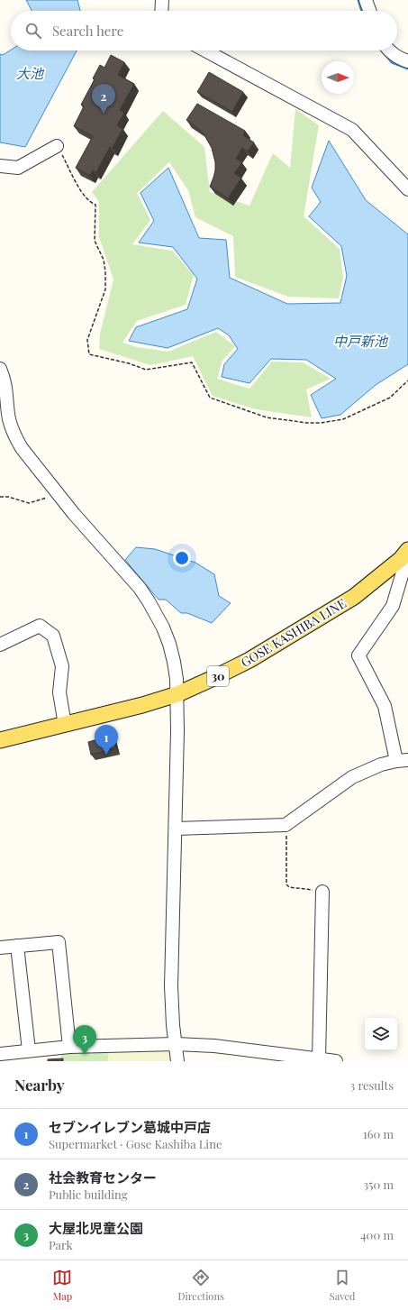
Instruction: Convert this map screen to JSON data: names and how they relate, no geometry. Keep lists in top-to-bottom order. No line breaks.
{"streets":{"main road":["GOSE KASHIBA LINE","30"]},"water":["大池","中戸新池"],"north":"right","page":{"search":"Search here","pins":["2","1","3"],"heading":["Nearby","3 results"],"list":[{"mark":"1","name":"セブンイレブン葛城中戸店","note":"Supermarket · Gose Kashiba Line","value":"160 m"},{"mark":"2","name":"社会教育センター","note":"Public building","value":"350 m"},{"mark":"3","name":"大屋北児童公園","note":"Park","value":"400 m"}],"nav":["Map","Directions","Saved"]}}
